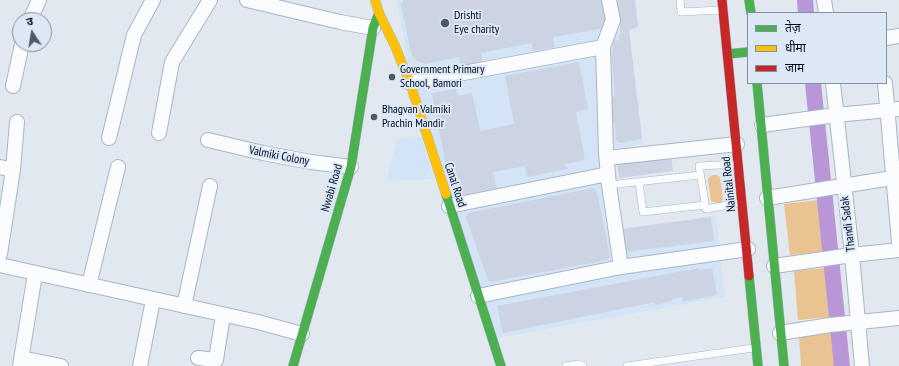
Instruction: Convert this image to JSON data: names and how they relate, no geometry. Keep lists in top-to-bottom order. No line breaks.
{"streets":{"main road":["Nainital Road","Canal Road","Nwabi Road"],"street":["Valmiki Colony","Thandi Sadak"]},"crossings":[["Valmiki Colony","Nwabi Road"],["Canal Road","Nwabi Road"]],"places":["Drishti Eye charity","Government Primary School, Bamori","Bhagvan Valmiki Prachin Mandir"],"legend":["तेज़","धीमा","जाम"],"north":"top"}
